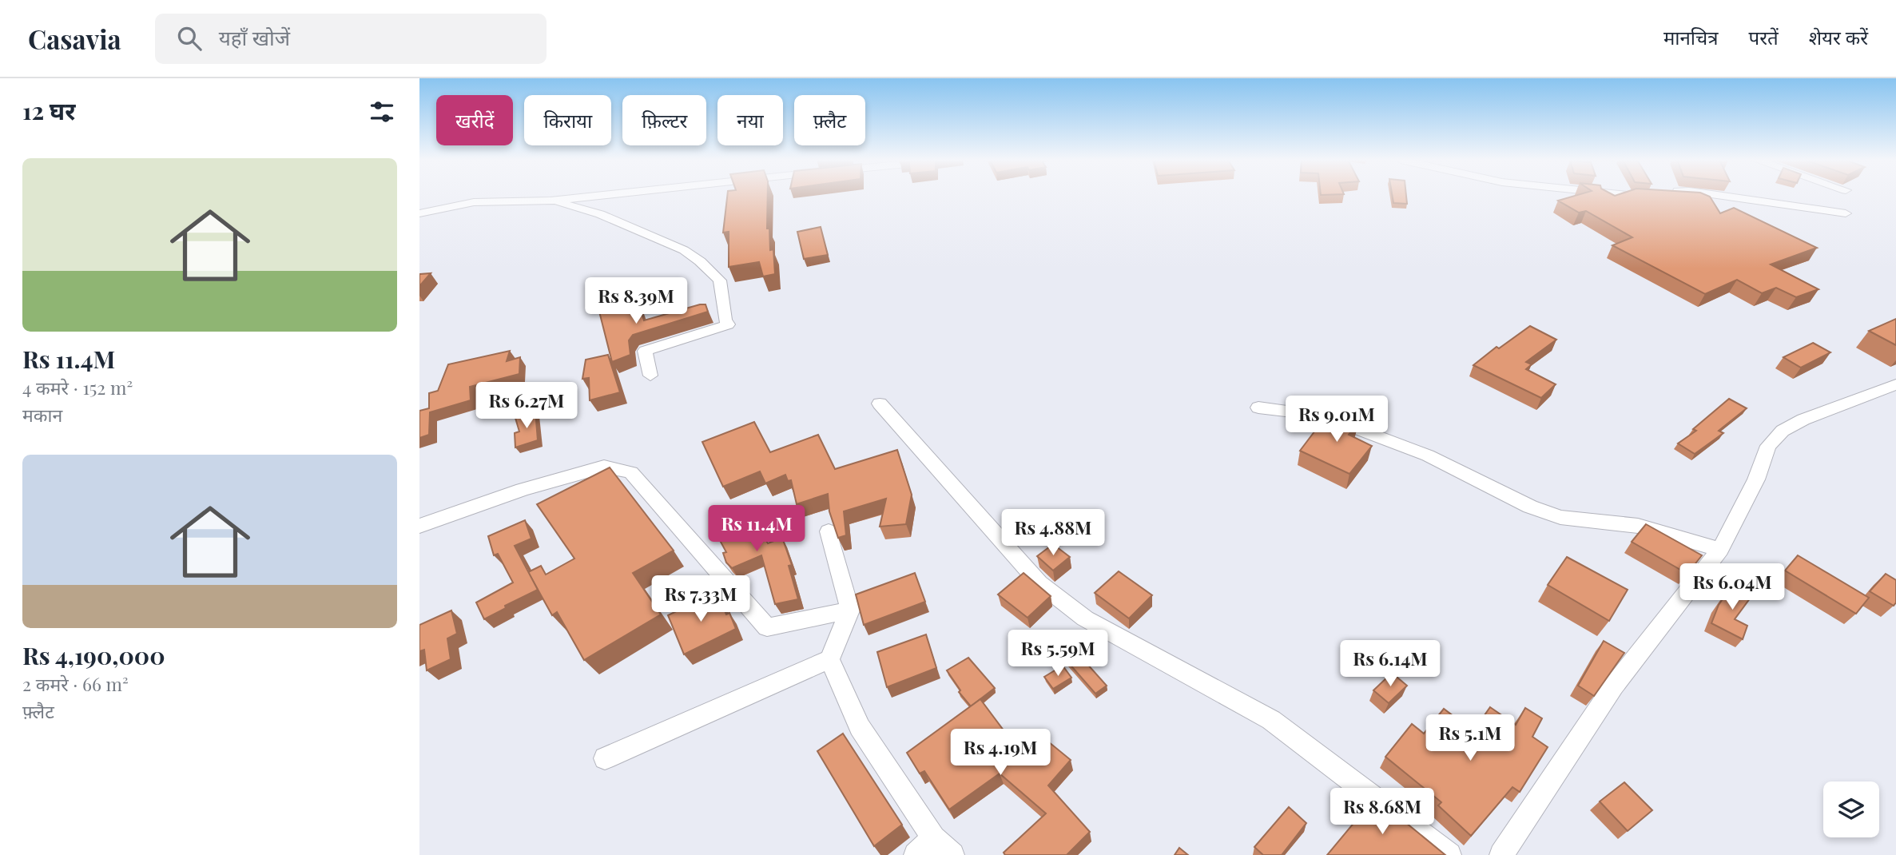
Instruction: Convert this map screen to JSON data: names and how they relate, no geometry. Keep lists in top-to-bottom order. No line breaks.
{"page":{"header":"Casavia","search":"यहाँ खोजें","nav":["मानचित्र","परतें","शेयर करें"],"heading":"12 घर","chip":["खरीदें","किराया","फ़िल्टर","नया","फ़्लैट"],"list":[{"name":"Rs 11.4M","note":"4 कमरे · 152 m² · मकान"},{"name":"Rs 4,190,000","note":"2 कमरे · 66 m² · फ़्लैट"}],"price":["Rs 8.39M","Rs 6.27M","Rs 9.01M","Rs 11.4M","Rs 4.88M","Rs 6.04M","Rs 7.33M","Rs 5.59M","Rs 6.14M","Rs 5.1M","Rs 4.19M","Rs 8.68M"]}}
